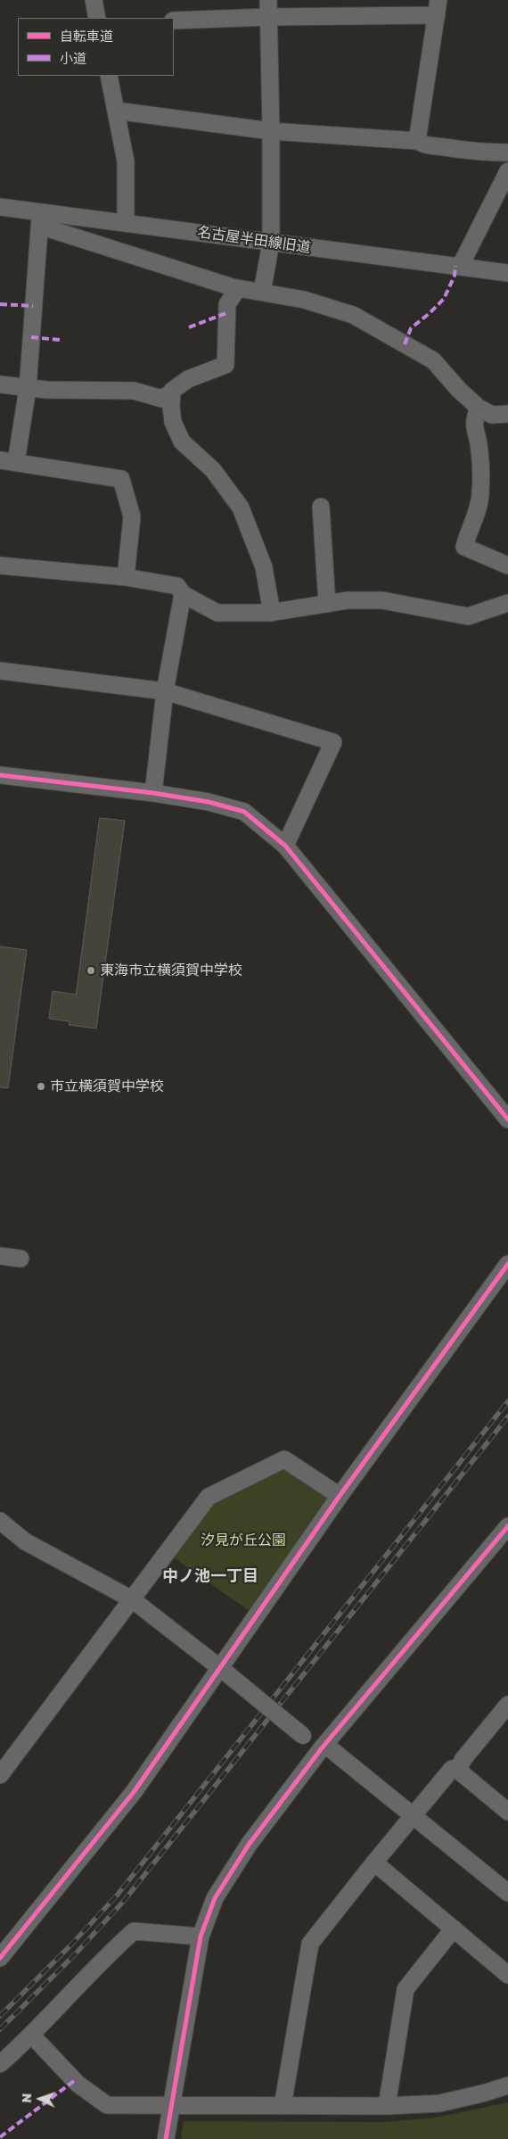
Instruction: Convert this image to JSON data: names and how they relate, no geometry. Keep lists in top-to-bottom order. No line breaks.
{"streets":{"street":["名古屋半田線旧道"]},"districts":["中ノ池一丁目"],"parks":["汐見が丘公園"],"places":["東海市立横須賀中学校","市立横須賀中学校"],"legend":["自転車道","小道"],"north":"left"}
